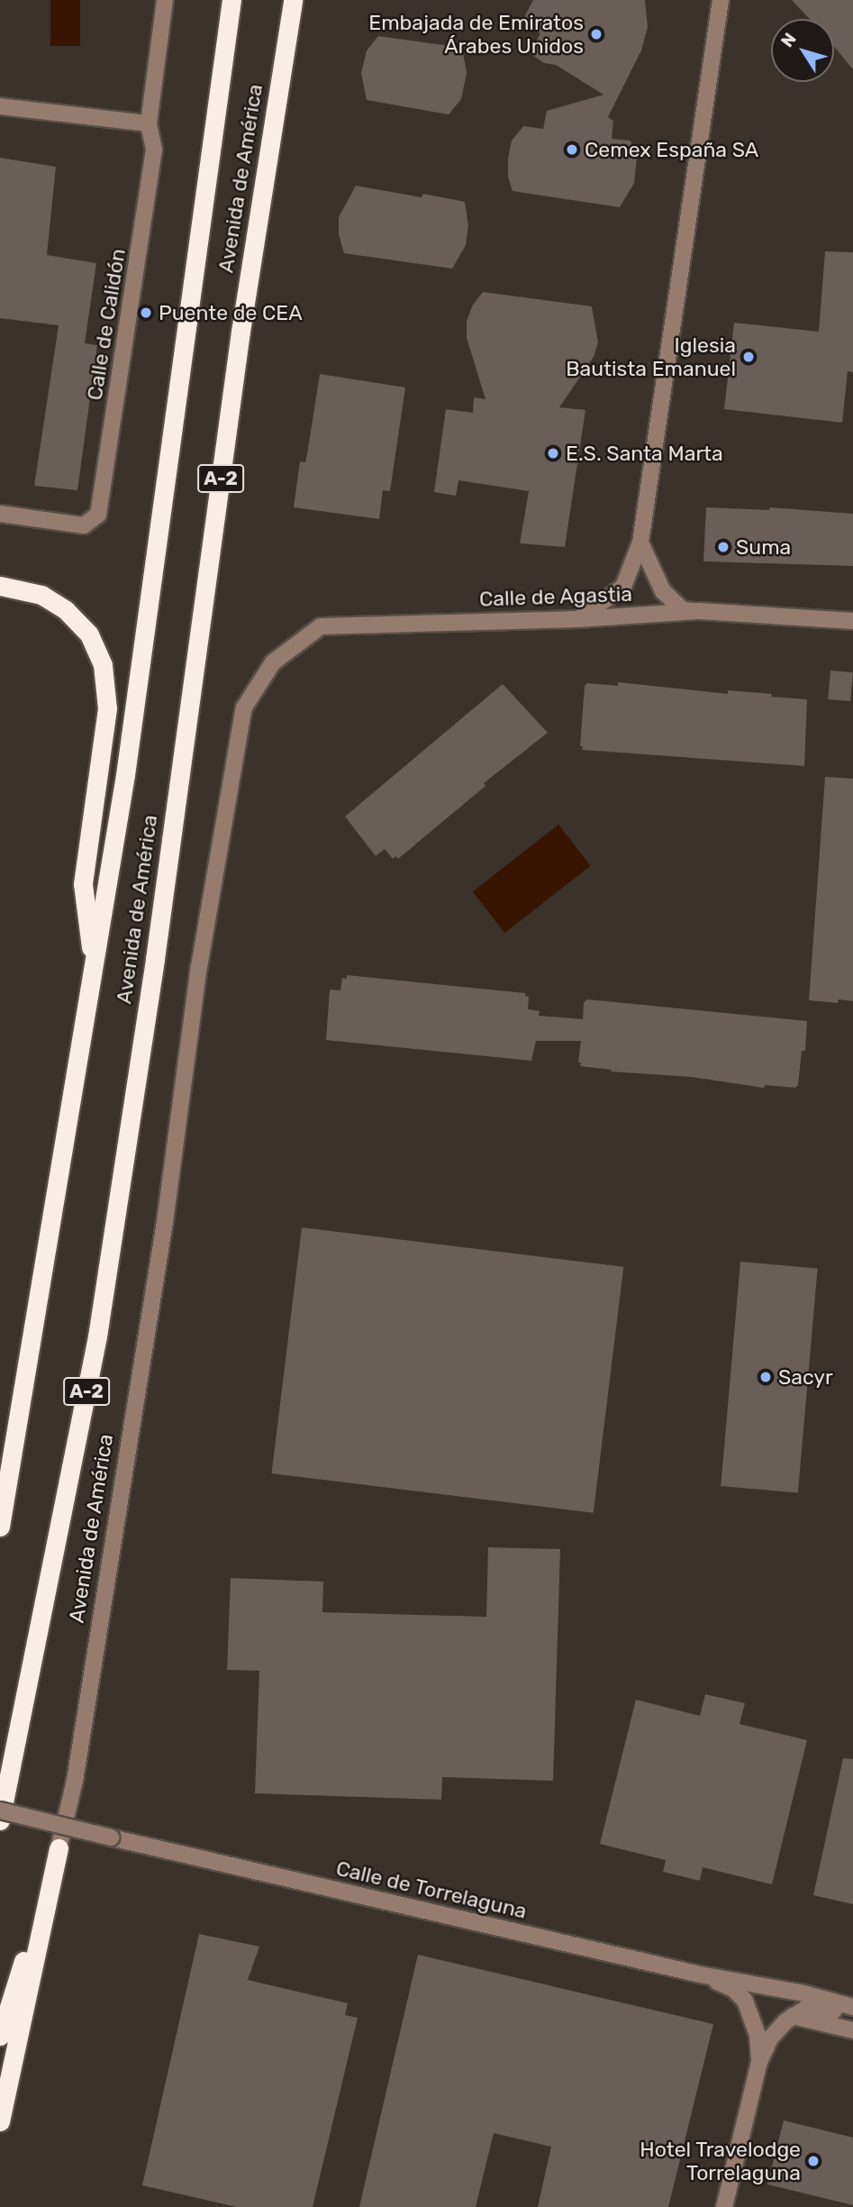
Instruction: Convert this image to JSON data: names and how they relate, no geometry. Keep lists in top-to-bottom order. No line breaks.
{"streets":{"highway":["Avenida de América","A-2"],"street":["Calle de Calidón","Calle de Agastia","Calle de Torrelaguna"]},"crossings":[["Avenida de América","Calle de Agastia"]],"places":["Embajada de Emiratos Árabes Unidos","Cemex España SA","Puente de CEA","Iglesia Bautista Emanuel","E.S. Santa Marta","Suma","Sacyr","Hotel Travelodge Torrelaguna"],"north":"top left"}
